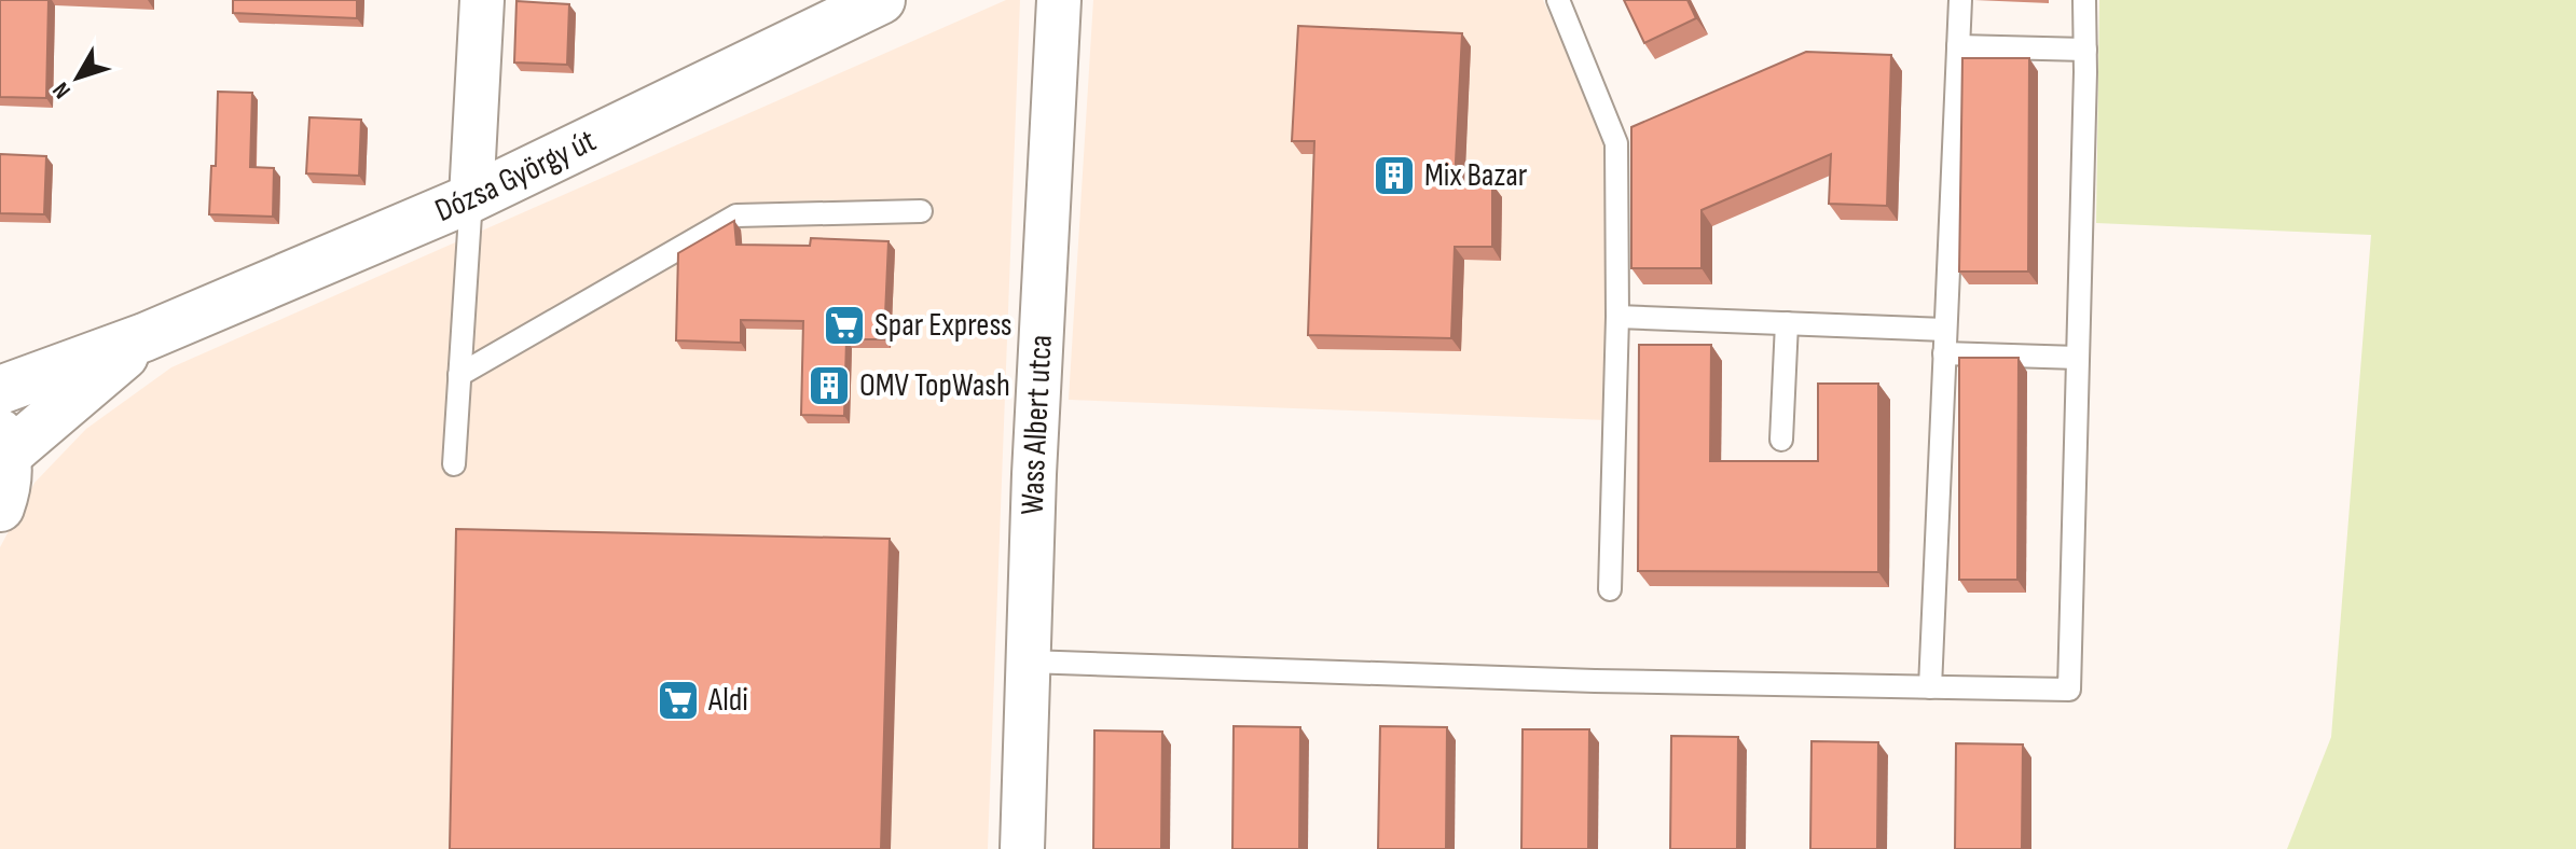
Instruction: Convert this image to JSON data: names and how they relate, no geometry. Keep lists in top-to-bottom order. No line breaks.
{"streets":{"main road":["Dózsa György út"],"street":["Wass Albert utca"]},"places":{"building":["Mix Bazar","OMV TopWash"],"supermarket":["Spar Express","Aldi"]},"north":"bottom left"}
